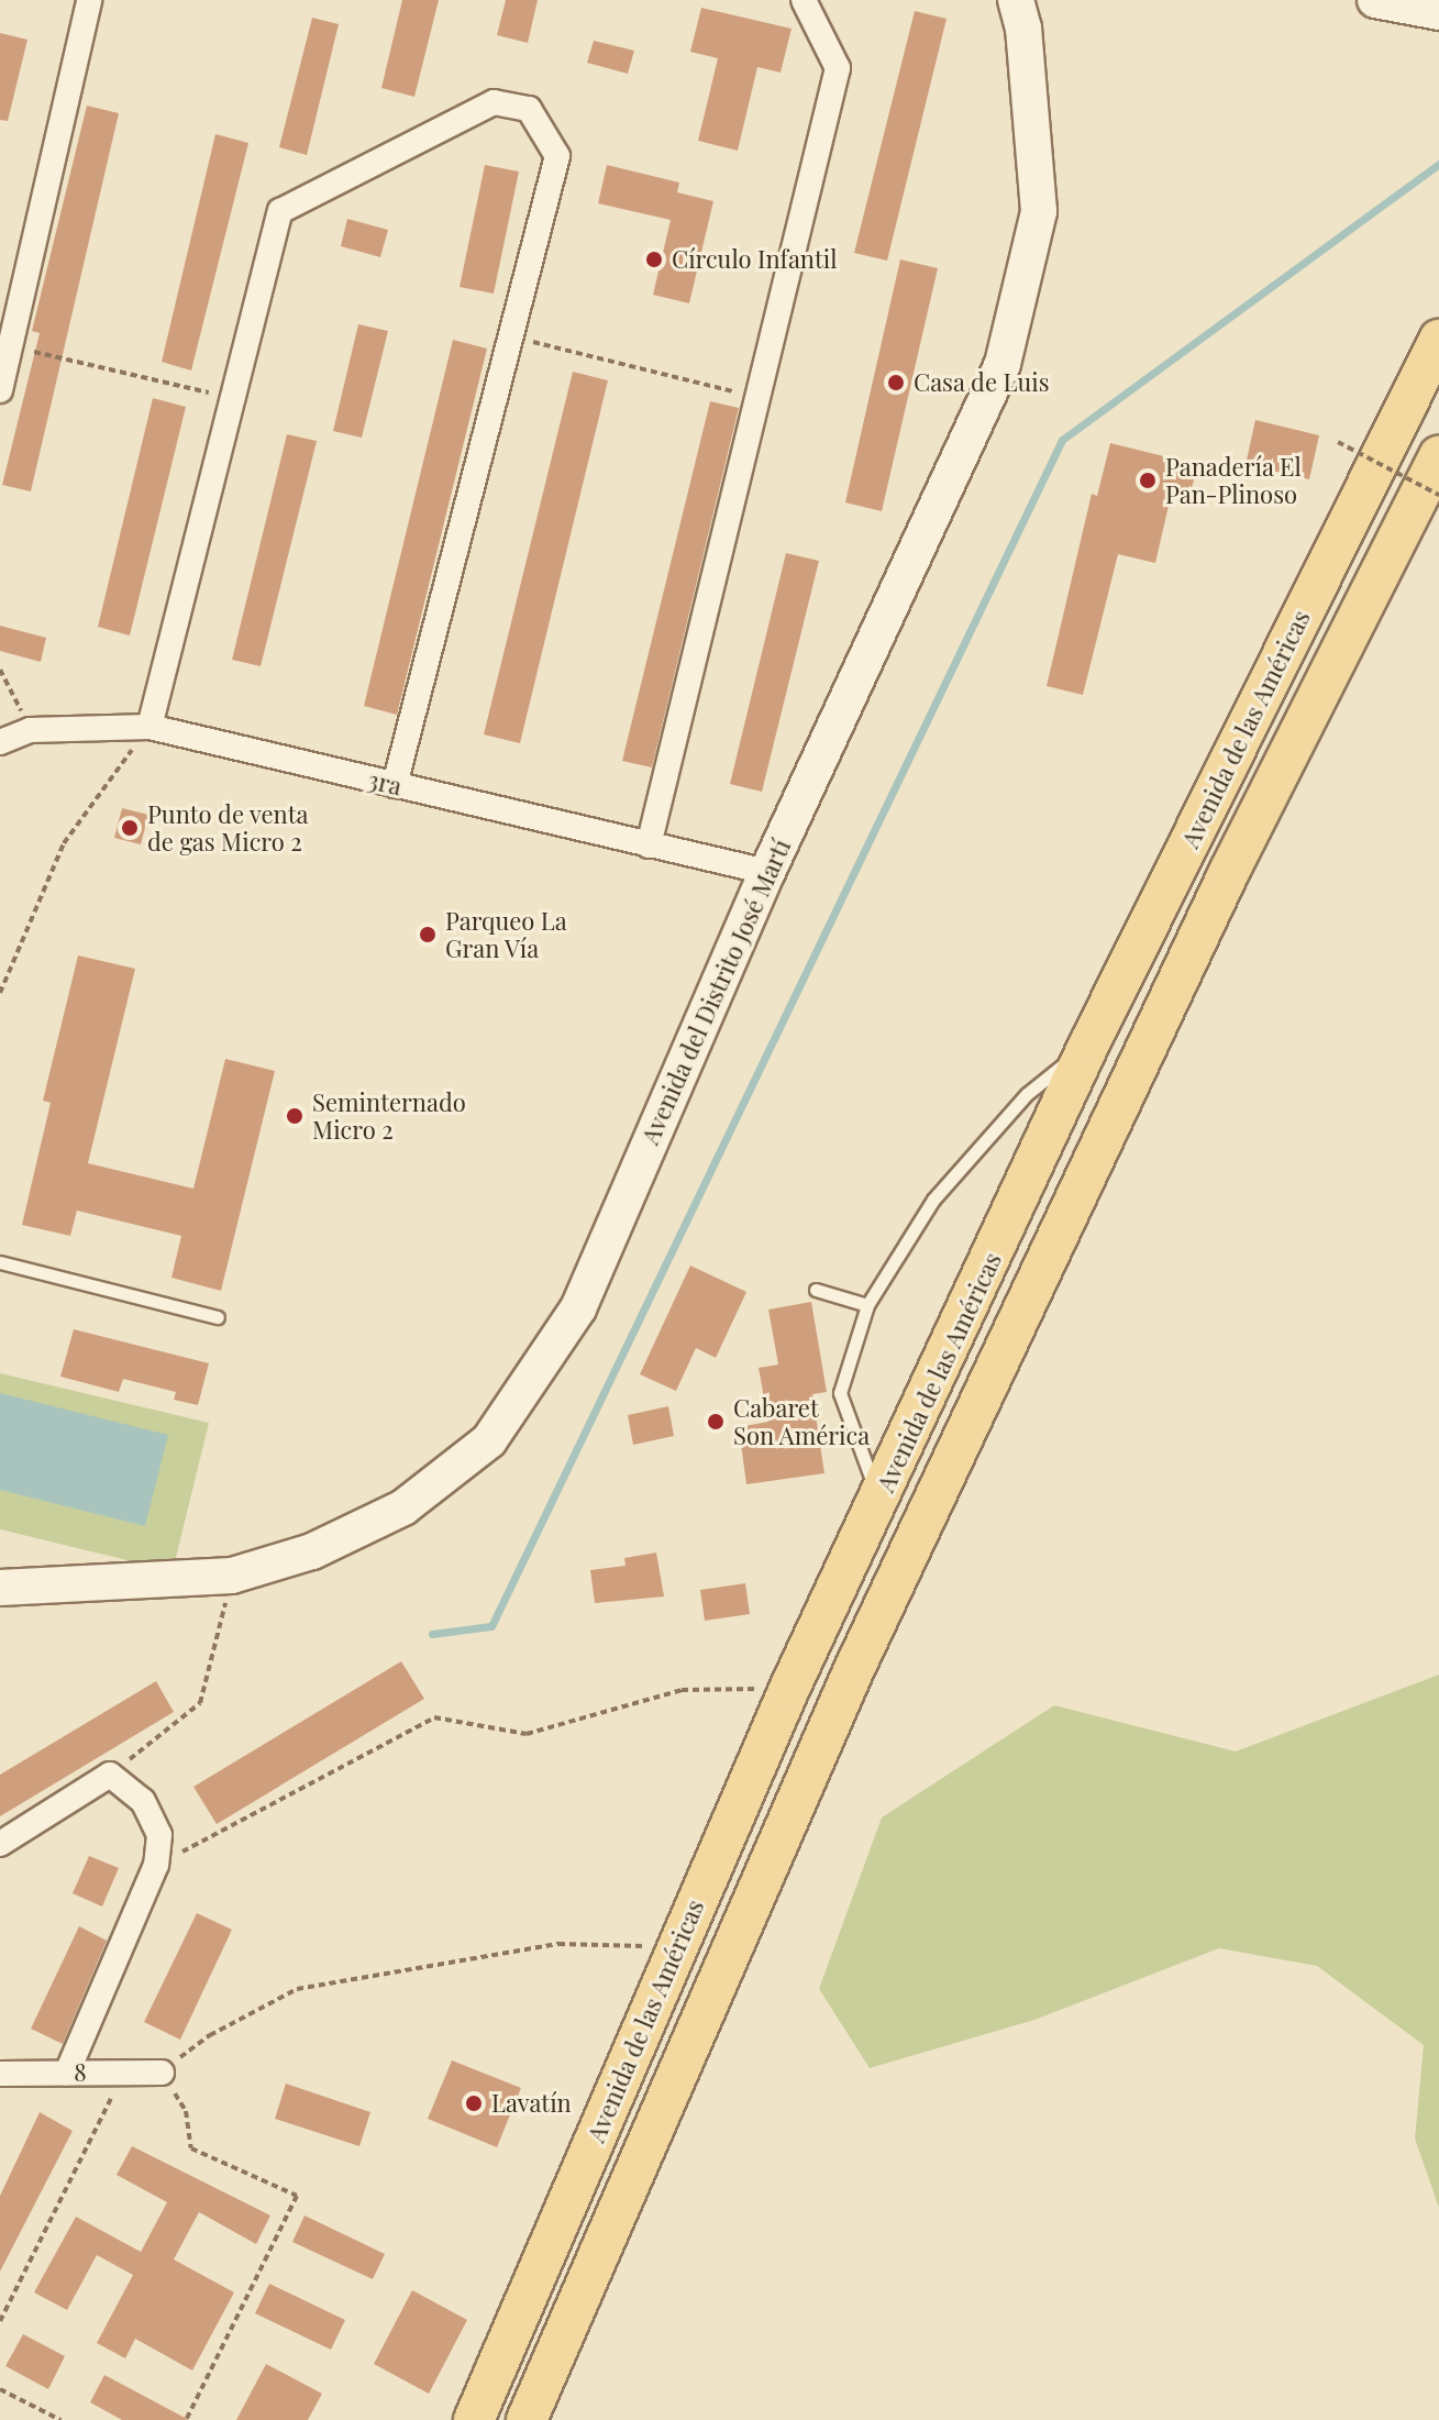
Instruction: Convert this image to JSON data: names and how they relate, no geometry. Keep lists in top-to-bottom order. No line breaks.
{"streets":{"main road":["Avenida de las Américas","Avenida del Distrito José Martí"],"street":["3ra","8"]},"crossings":[["3ra","Avenida del Distrito José Martí"]],"places":["Círculo Infantil","Casa de Luis","Panadería El Pan-Plinoso","Punto de venta de gas Micro 2","Parqueo La Gran Vía","Seminternado Micro 2","Cabaret Son América","Lavatín"]}
